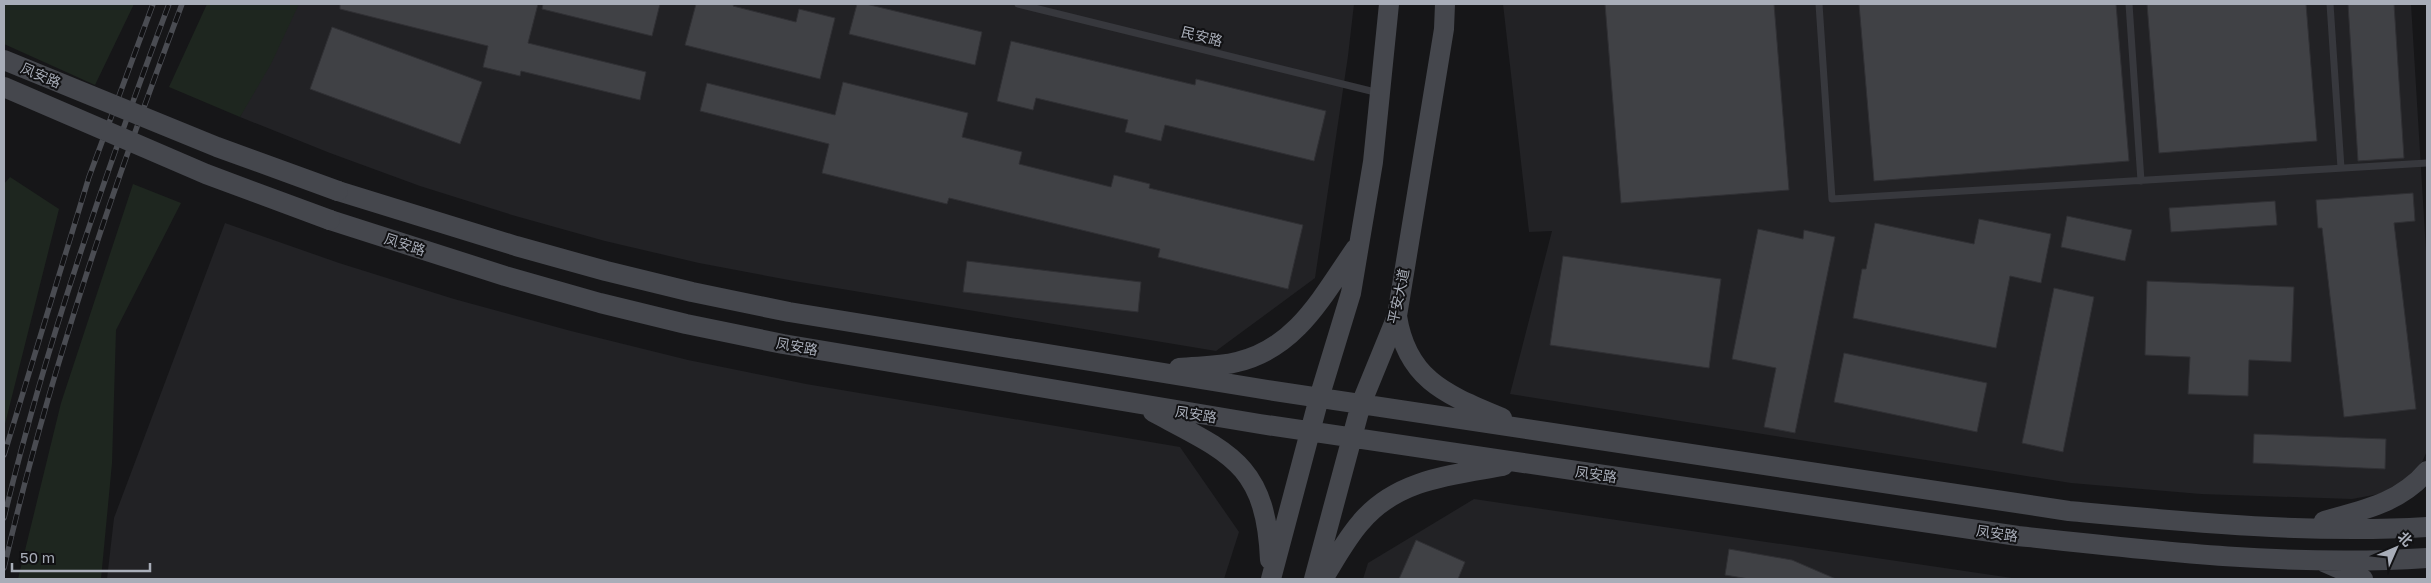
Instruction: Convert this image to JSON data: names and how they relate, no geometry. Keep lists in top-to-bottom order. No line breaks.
{"streets":{"street":["凤安路","平安大道"],"lane":["民安路"]},"crossings":[["凤安路","平安大道"]],"scale_bar":"50 m","north":"top right"}
